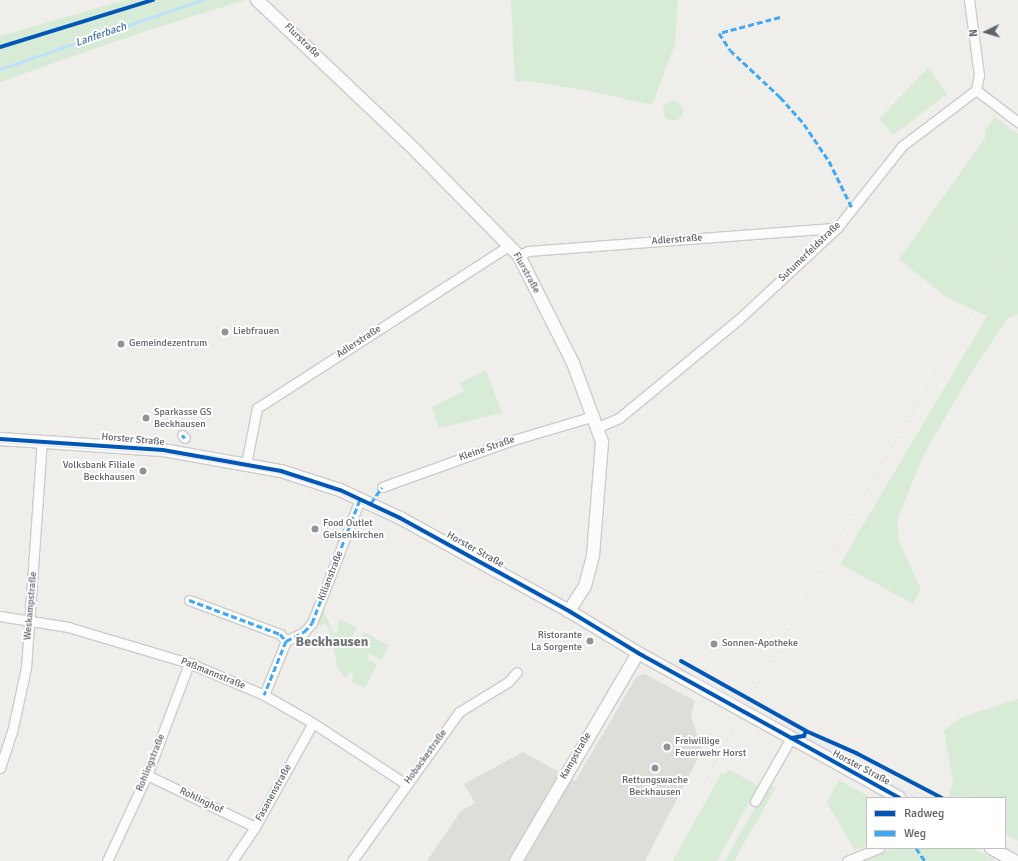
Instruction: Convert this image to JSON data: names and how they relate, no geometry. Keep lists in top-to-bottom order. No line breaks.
{"streets":{"main road":["Flurstraße","Horster Straße","Kampstraße"],"street":["Adlerstraße","Sutumerfeldstraße","Kleine Straße","Kilianstraße","Weskampstraße","Paßmannstraße","Hobackestraße","Rohlingstraße","Fasanenstraße","Rohlinghof"]},"crossings":[["Flurstraße","Adlerstraße"],["Flurstraße","Sutumerfeldstraße"],["Flurstraße","Horster Straße"],["Flurstraße","Kleine Straße"],["Adlerstraße","Sutumerfeldstraße"],["Adlerstraße","Horster Straße"],["Sutumerfeldstraße","Kleine Straße"],["Horster Straße","Kilianstraße"],["Horster Straße","Weskampstraße"],["Horster Straße","Kampstraße"],["Weskampstraße","Paßmannstraße"],["Paßmannstraße","Hobackestraße"],["Paßmannstraße","Rohlingstraße"],["Paßmannstraße","Fasanenstraße"],["Rohlingstraße","Rohlinghof"],["Fasanenstraße","Rohlinghof"]],"districts":["Beckhausen"],"water":["Lanferbach"],"places":["Liebfrauen","Gemeindezentrum","Sparkasse GS Beckhausen","Volksbank Filiale Beckhausen","Food Outlet Gelsenkirchen","Ristorante La Sorgente","Sonnen-Apotheke","Freiwillige Feuerwehr Horst","Rettungswache Beckhausen"],"legend":["Radweg","Weg"],"north":"left"}
